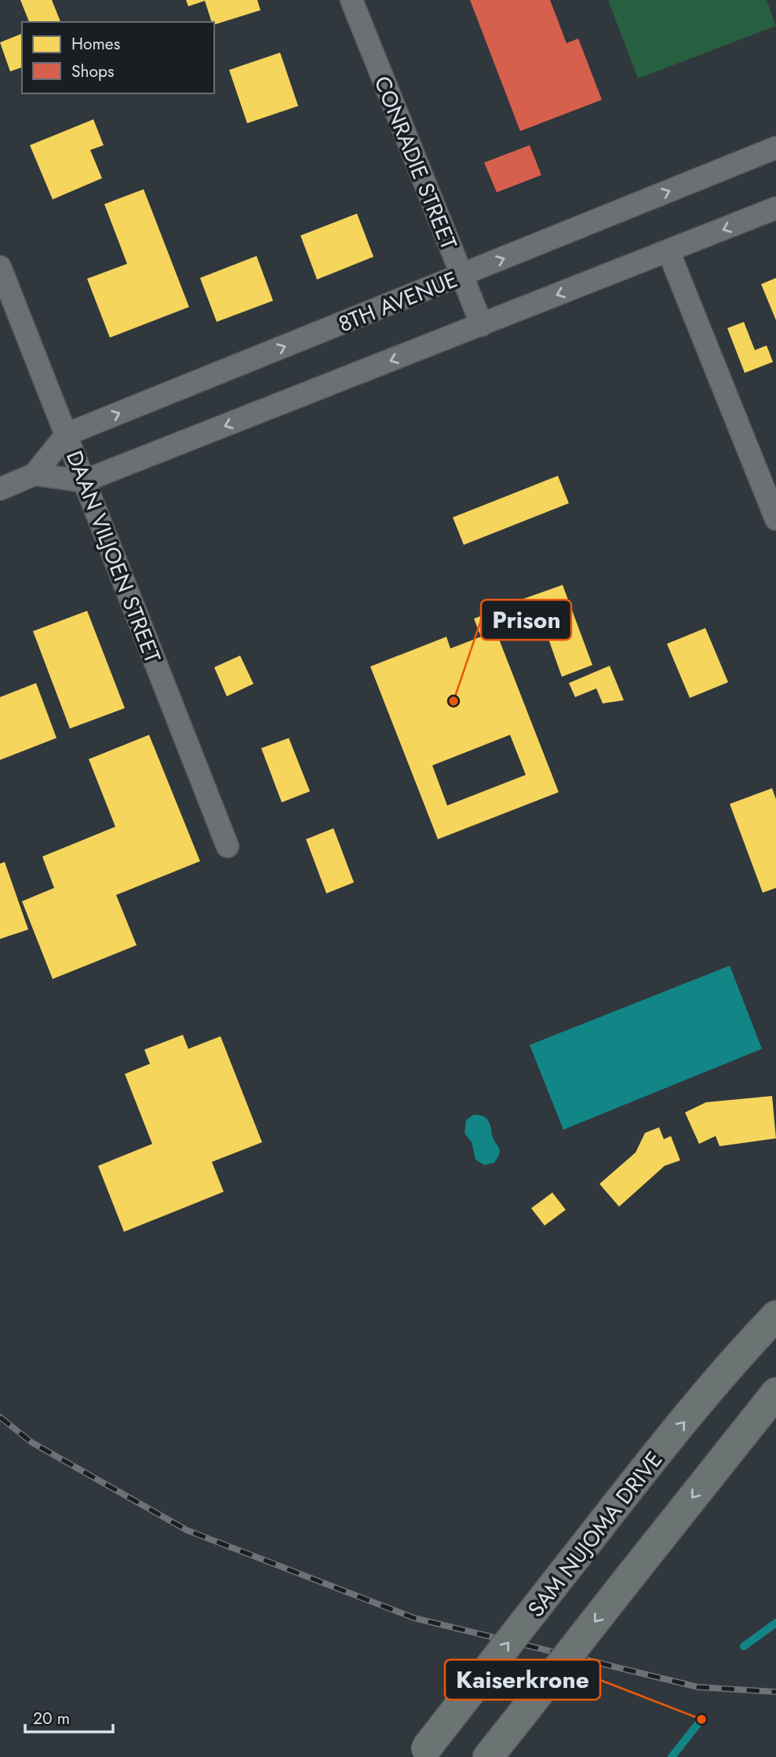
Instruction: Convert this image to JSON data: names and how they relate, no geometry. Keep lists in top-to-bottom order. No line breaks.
{"streets":{"main road":["SAM NUJOMA DRIVE"],"street":["CONRADIE STREET","8TH AVENUE","DAAN VILJOEN STREET"]},"crossings":[["CONRADIE STREET","8TH AVENUE"],["8TH AVENUE","DAAN VILJOEN STREET"]],"places":["Prison","Kaiserkrone"],"legend":["Homes","Shops"],"scale_bar":"20 m"}
